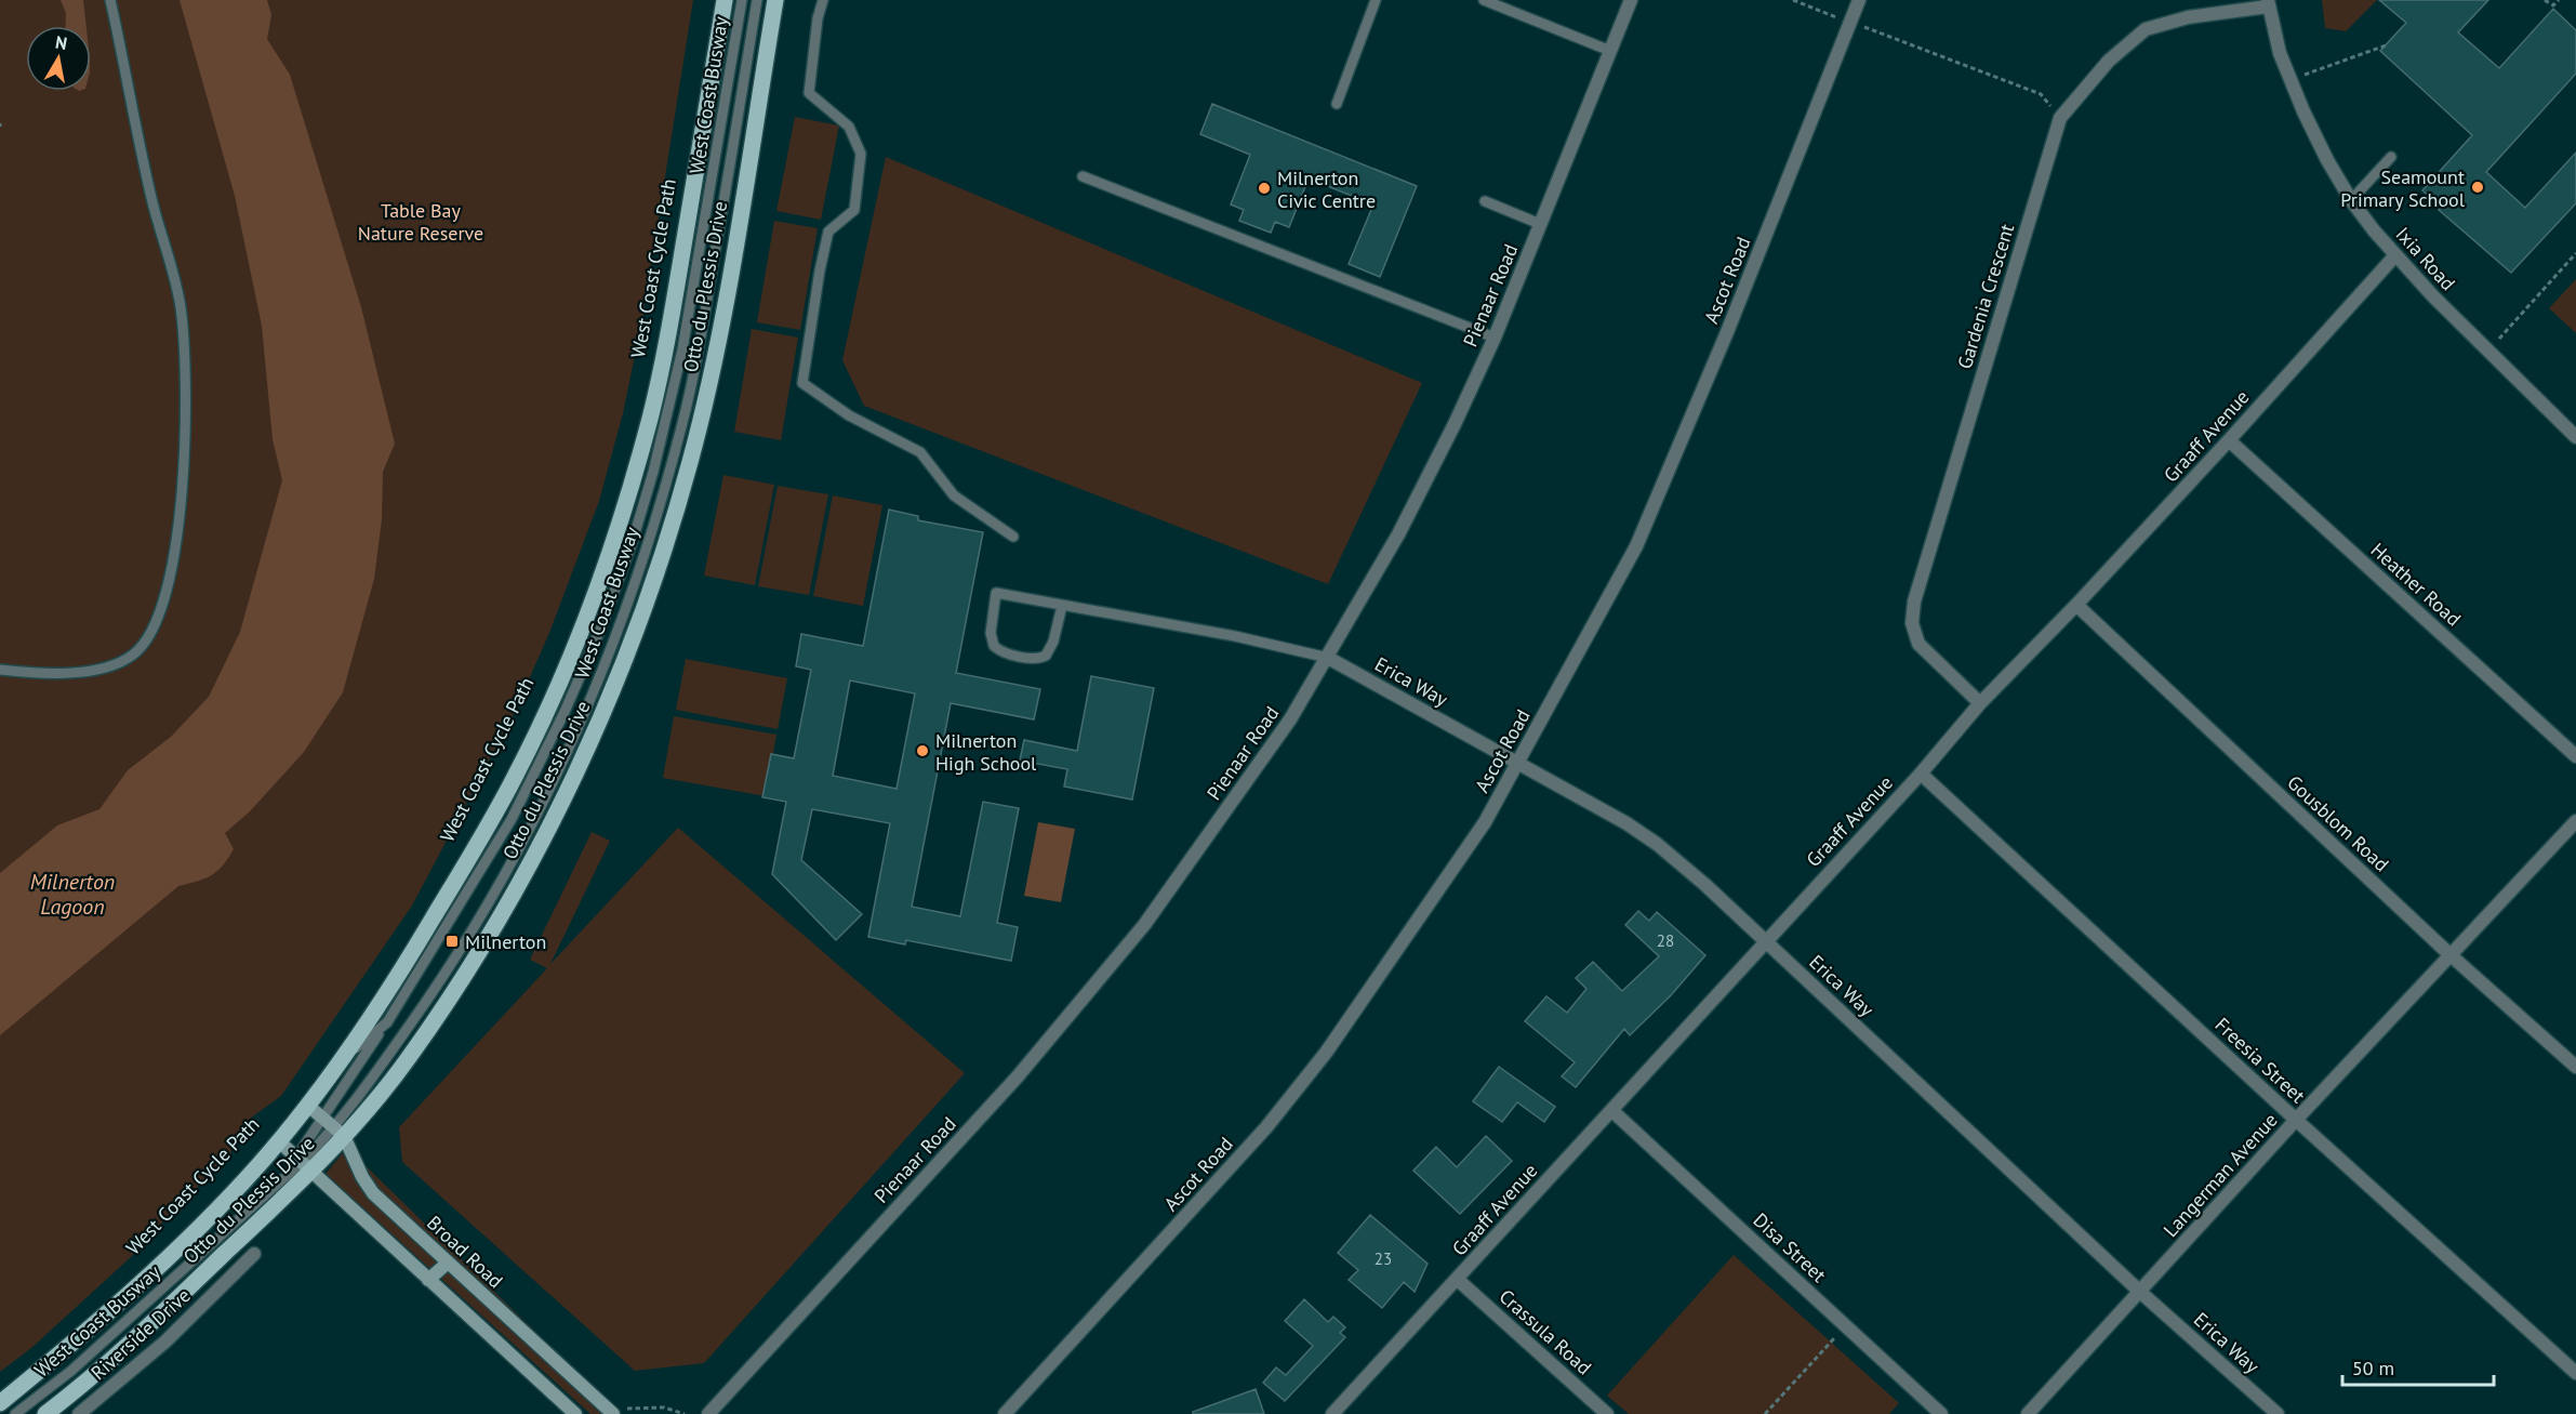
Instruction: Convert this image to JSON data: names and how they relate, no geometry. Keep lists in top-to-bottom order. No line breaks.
{"streets":{"main road":["Otto du Plessis Drive"],"street":["Ixia Road","Ascot Road","Pienaar Road","Gardenia Crescent","Graaff Avenue","Heather Road","Erica Way","Gousblom Road","Freesia Street","Langerman Avenue","Disa Street","Broad Road","Crassula Road","Riverside Drive"],"lane":["West Coast Busway"]},"crossings":[["West Coast Busway","Otto du Plessis Drive"],["West Coast Busway","Broad Road"],["Ixia Road","Gardenia Crescent"],["Ixia Road","Graaff Avenue"],["Ascot Road","Erica Way"],["Otto du Plessis Drive","Broad Road"],["Pienaar Road","Erica Way"],["Gardenia Crescent","Graaff Avenue"],["Graaff Avenue","Heather Road"],["Graaff Avenue","Erica Way"],["Graaff Avenue","Gousblom Road"],["Graaff Avenue","Freesia Street"],["Graaff Avenue","Disa Street"],["Graaff Avenue","Crassula Road"],["Erica Way","Langerman Avenue"],["Gousblom Road","Langerman Avenue"],["Freesia Street","Langerman Avenue"]],"water":["Milnerton Lagoon"],"parks":["Table Bay Nature Reserve"],"places":{"other":["Seamount Primary School","Milnerton Civic Centre","Milnerton High School"],"transit":["Milnerton"]},"house_numbers":["28","23"],"scale_bar":"50 m","north":"top"}
